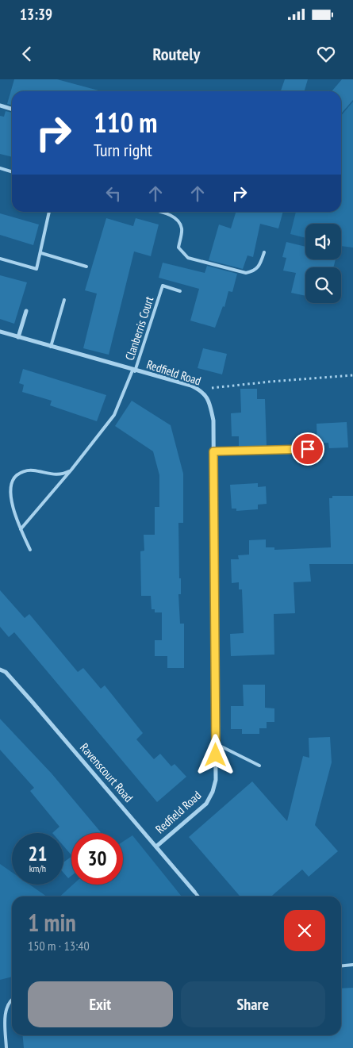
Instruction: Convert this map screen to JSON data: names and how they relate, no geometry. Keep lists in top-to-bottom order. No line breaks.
{"streets":{"street":["Redfield Road","Ravenscourt Road"],"lane":["Clanberris Court"]},"crossings":[["Clanberris Court","Redfield Road"],["Redfield Road","Ravenscourt Road"]],"page":{"status":"13:39","header":"Routely","turn":["110 m","Turn right"],"speed":"21 km/h","limit":"30","heading":["1 min","150 m · 13:40"],"buttons":["Exit","Share"]}}
